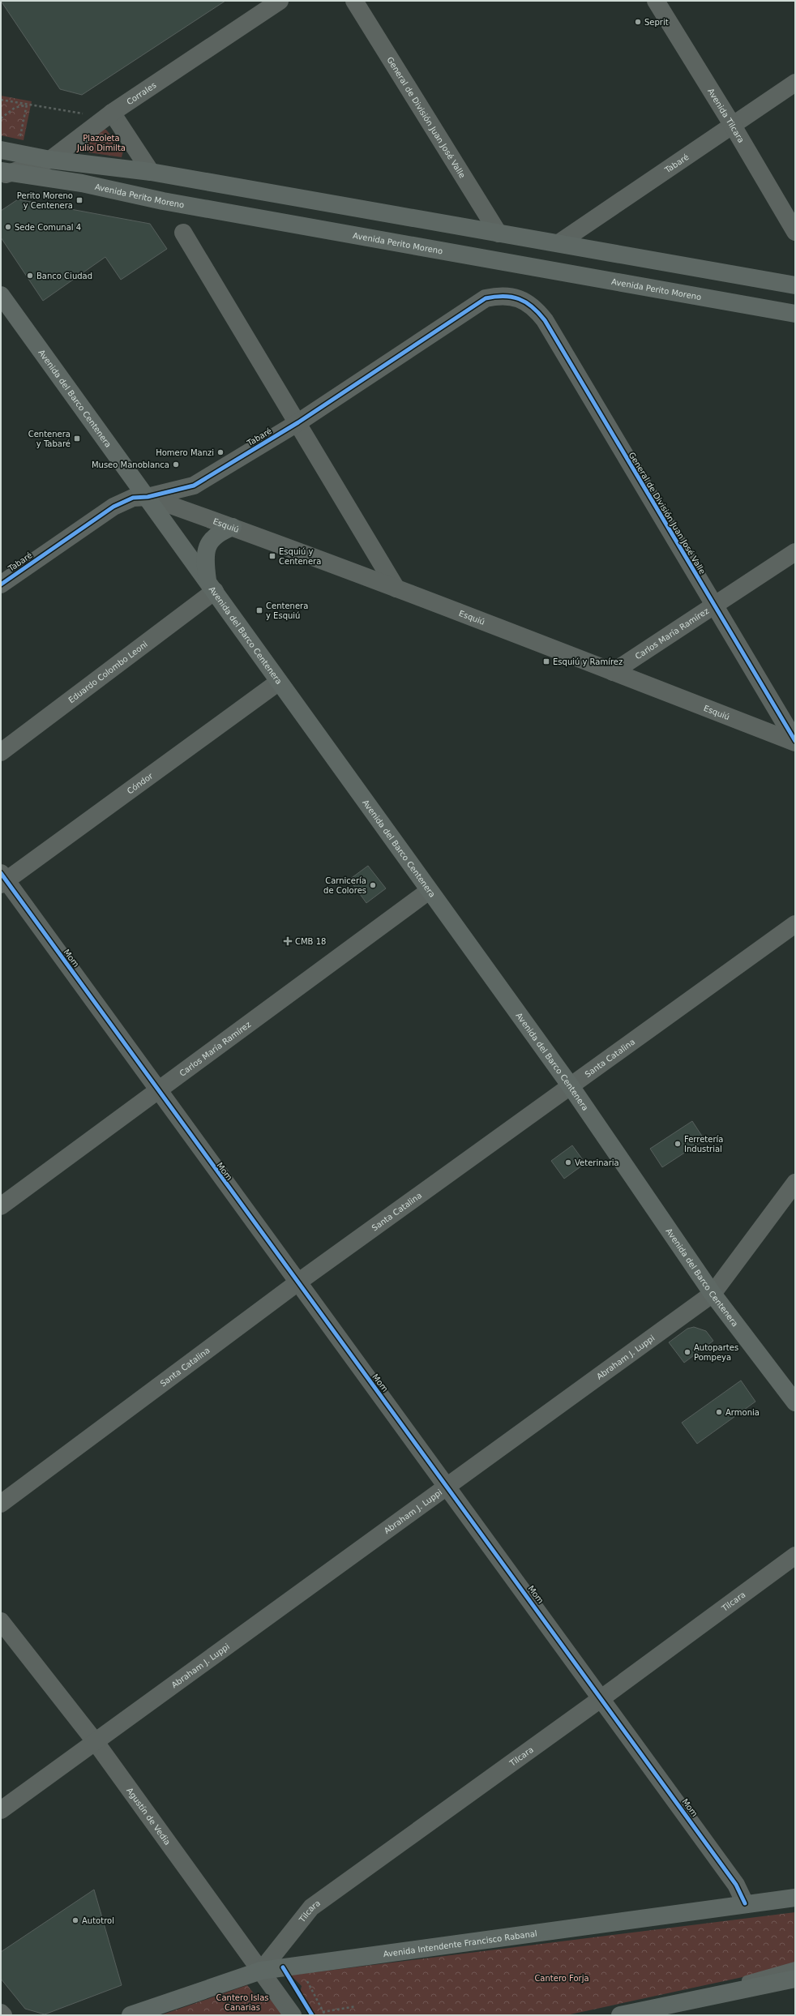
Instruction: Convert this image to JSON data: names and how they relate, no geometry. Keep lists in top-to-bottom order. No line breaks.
{"streets":{"main road":["Avenida Perito Moreno","Avenida del Barco Centenera","Avenida Intendente Francisco Rabanal"],"street":["Corrales","Avenida Tilcara","General de División Juan José Valle","Tabaré","Esquiú","Carlos María Ramírez","Eduardo Colombo Leoni","Cóndor","Mom","Santa Catalina","Abraham J. Luppi","Tilcara","Agustín de Vedia"]},"crossings":[["Corrales","Avenida Perito Moreno"],["Avenida Tilcara","Tabaré"],["General de División Juan José Valle","Tabaré"],["General de División Juan José Valle","Esquiú"],["General de División Juan José Valle","Carlos María Ramírez"],["Tabaré","Avenida del Barco Centenera"],["Tabaré","Esquiú"],["Avenida del Barco Centenera","Esquiú"],["Avenida del Barco Centenera","Carlos María Ramírez"],["Avenida del Barco Centenera","Eduardo Colombo Leoni"],["Avenida del Barco Centenera","Cóndor"],["Avenida del Barco Centenera","Santa Catalina"],["Avenida del Barco Centenera","Abraham J. Luppi"],["Esquiú","Carlos María Ramírez"],["Carlos María Ramírez","Mom"],["Cóndor","Mom"],["Mom","Santa Catalina"],["Mom","Abraham J. Luppi"],["Mom","Tilcara"],["Mom","Avenida Intendente Francisco Rabanal"],["Abraham J. Luppi","Agustín de Vedia"],["Tilcara","Agustín de Vedia"],["Tilcara","Avenida Intendente Francisco Rabanal"],["Agustín de Vedia","Avenida Intendente Francisco Rabanal"]],"parks":["Plazoleta Julio Dimilta","Cantero Forja","Cantero Islas Canarias"],"places":{"other":["Seprit","Sede Comunal 4","Banco Ciudad","Homero Manzi","Museo Manoblanca","Carnicería de Colores","Ferretería Industrial","Veterinaria","Autopartes Pompeya","Armonia","Autotrol"],"transit":["Perito Moreno y Centenera","Centenera y Tabaré","Esquiú y Centenera","Centenera y Esquiú","Esquiú y Ramírez"],"health":["CMB 18"]}}
